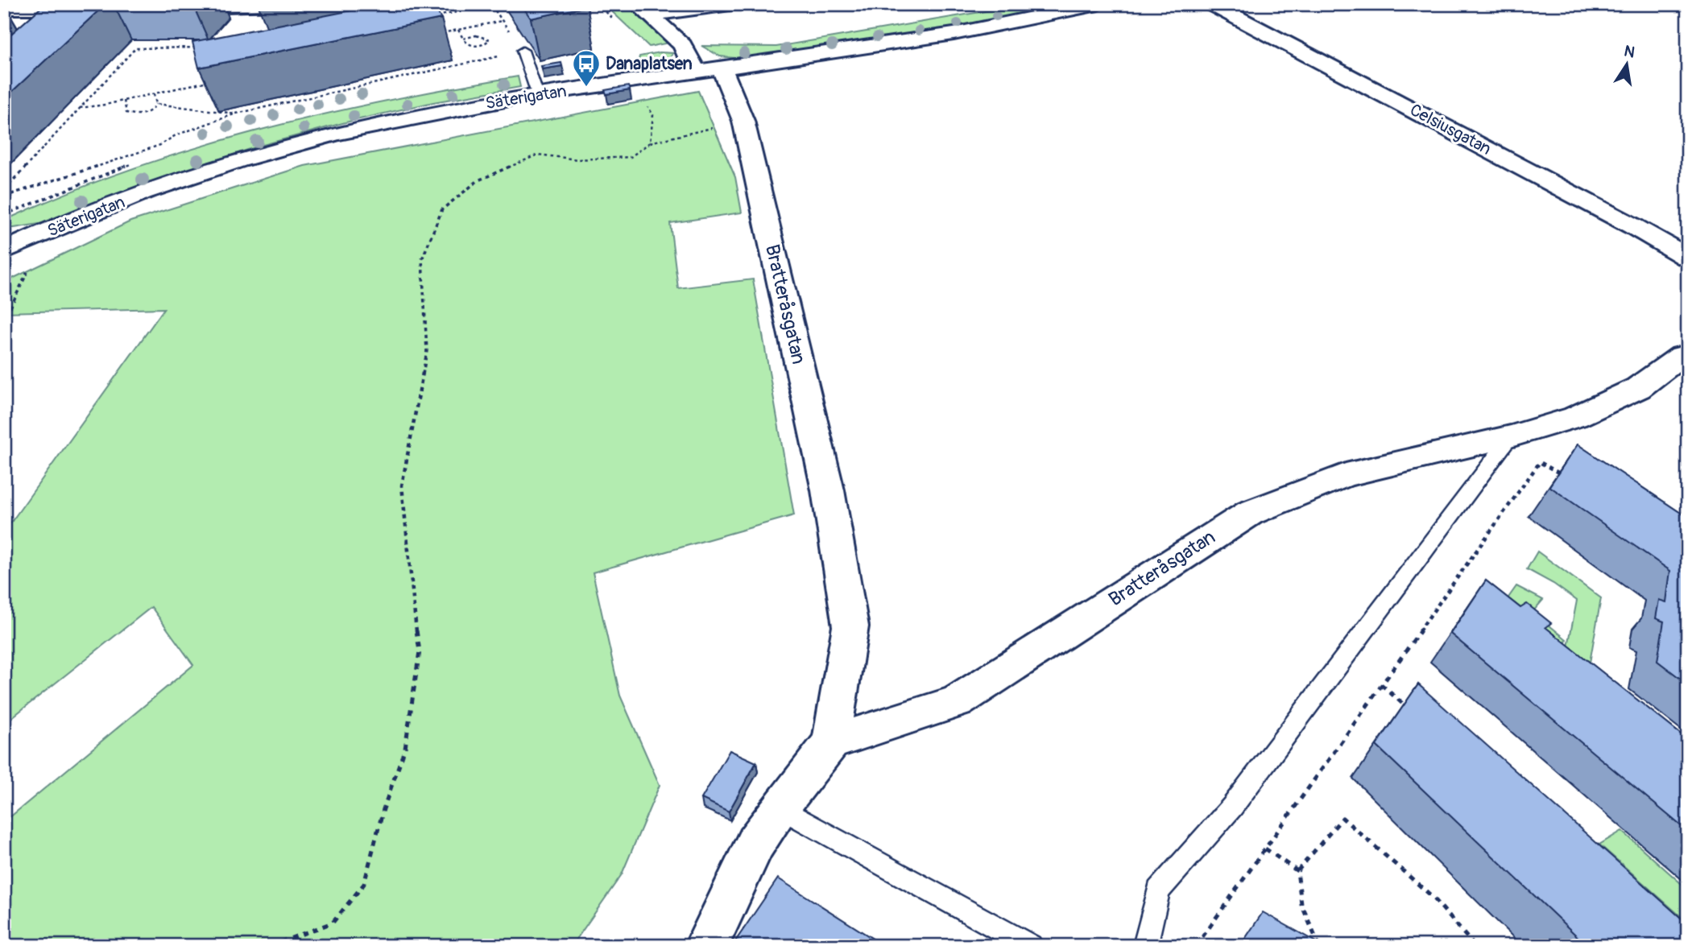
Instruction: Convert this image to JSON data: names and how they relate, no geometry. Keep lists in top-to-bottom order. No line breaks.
{"streets":{"street":["Säterigatan","Celsiusgatan","Bratteråsgatan"]},"crossings":[["Säterigatan","Bratteråsgatan"]],"places":{"bus stop":["Danaplatsen"]},"north":"top"}
